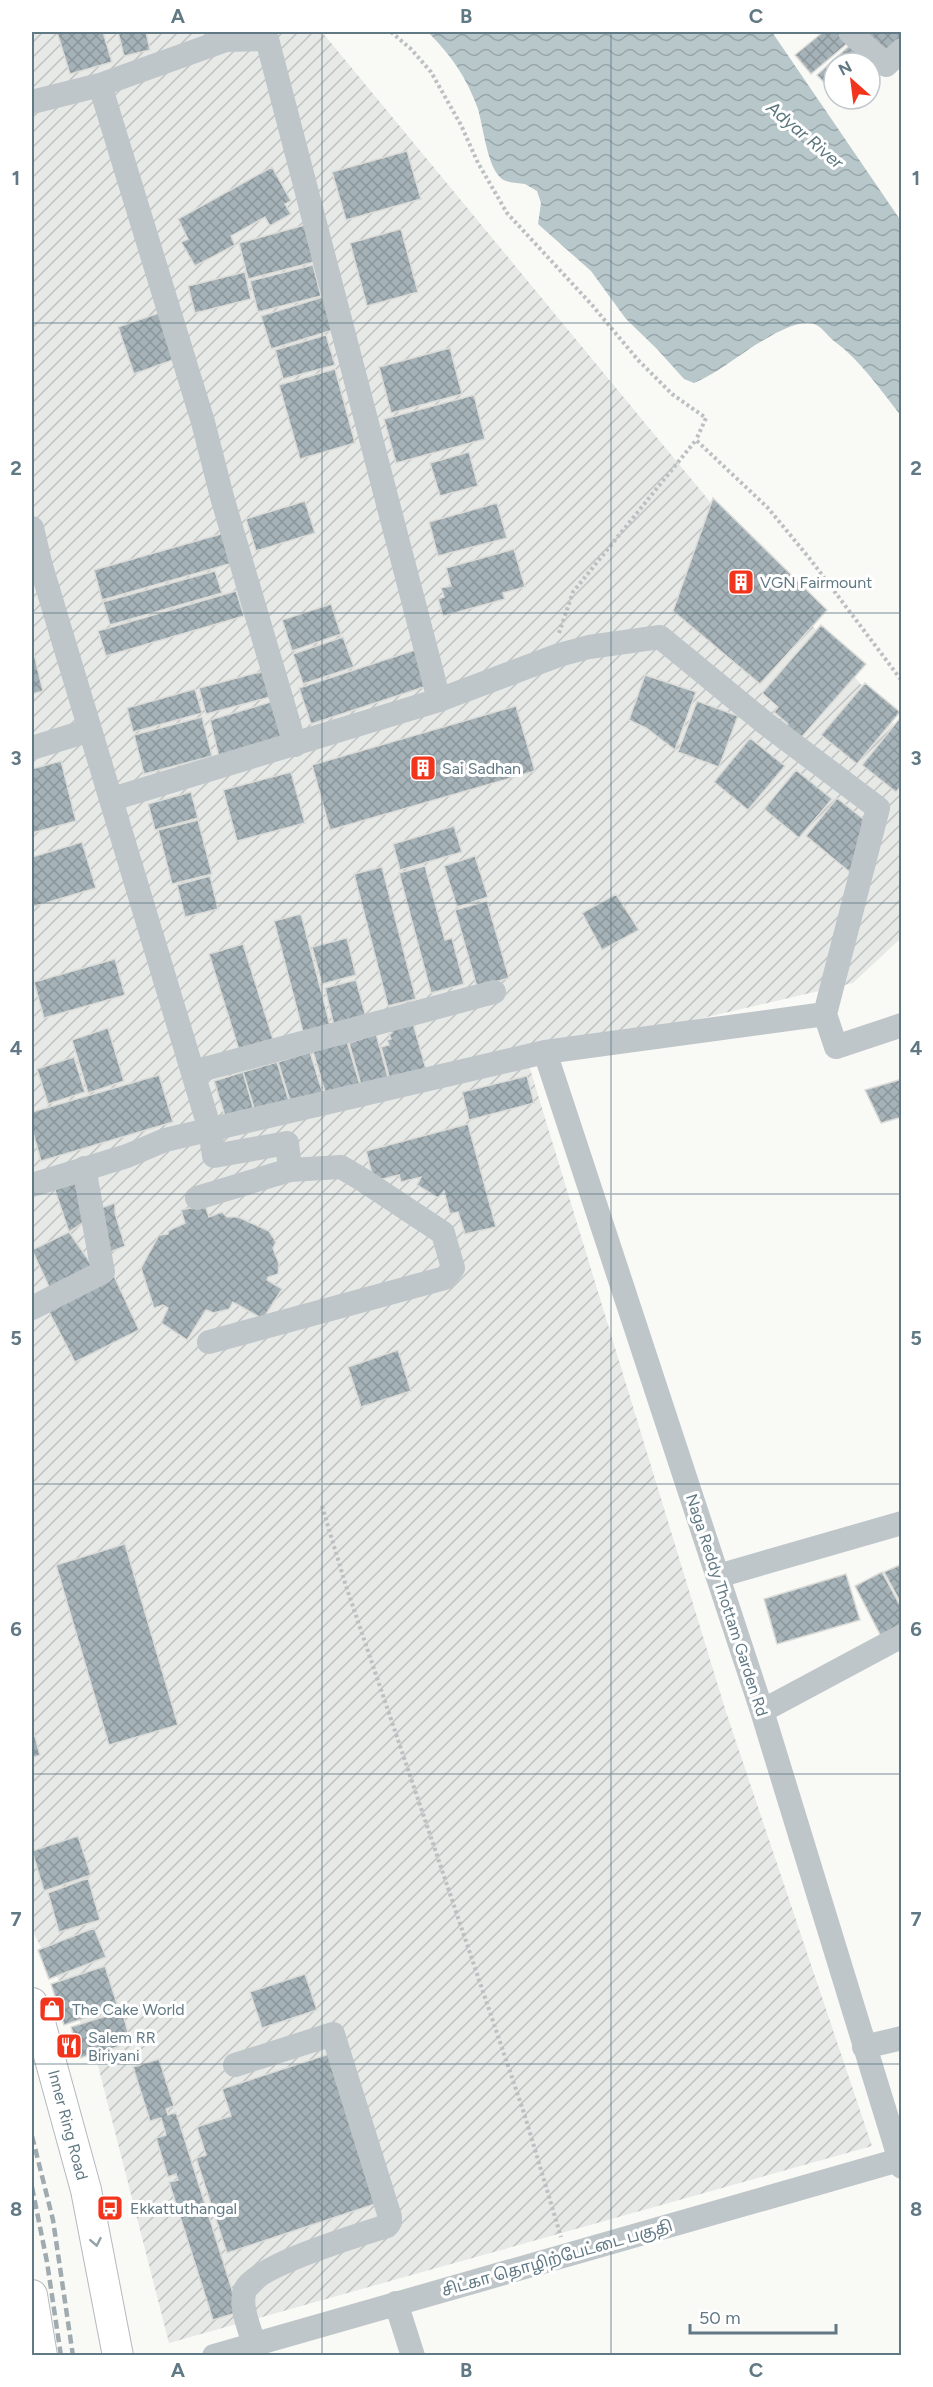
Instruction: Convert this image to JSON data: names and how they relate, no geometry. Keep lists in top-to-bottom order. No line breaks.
{"streets":{"main road":["Inner Ring Road"],"street":["Naga Reddy Thottam Garden Rd","சிட்கா தொழிற்பேட்டை பகுதி"]},"crossings":[["Naga Reddy Thottam Garden Rd","சிட்கா தொழிற்பேட்டை பகுதி"]],"one_way":["Inner Ring Road"],"water":["Adyar River"],"places":{"building":["VGN Fairmount","Sai Sadhan"],"shop":["The Cake World"],"restaurant":["Salem RR Biriyani"],"bus stop":["Ekkattuthangal"]},"scale_bar":"50 m","north":"top left","grid":{"columns":["A","B","C"],"rows":["1","2","3","4","5","6","7","8"]}}
